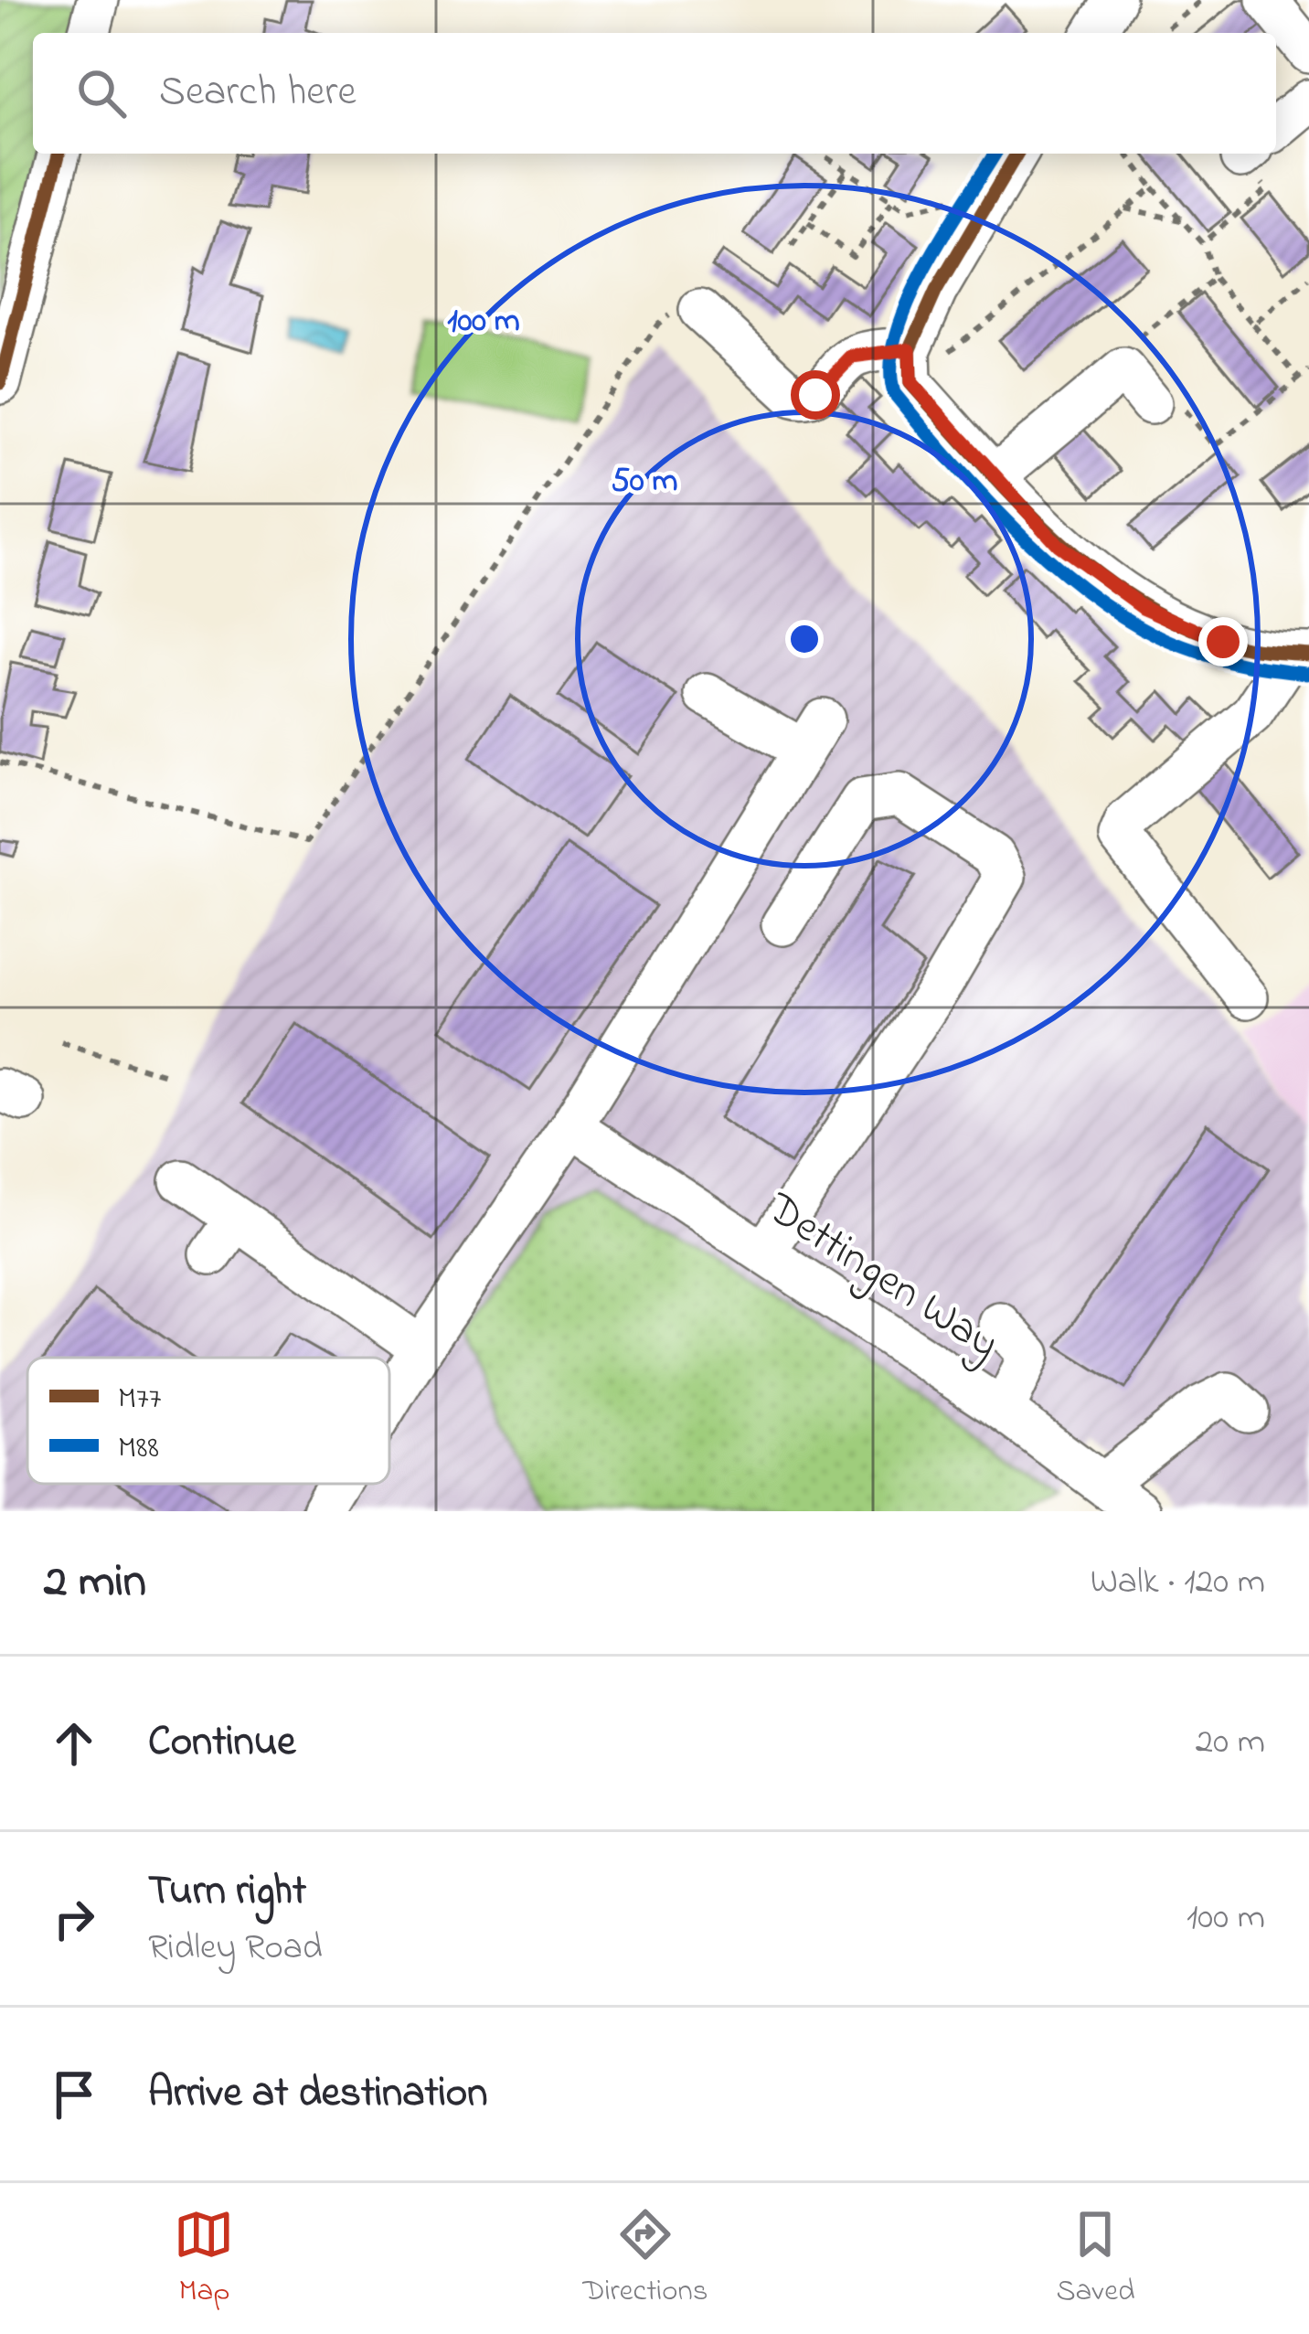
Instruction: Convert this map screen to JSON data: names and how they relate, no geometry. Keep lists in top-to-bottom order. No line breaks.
{"streets":{"street":["Dettingen Way"]},"lines":["transit line M77","transit line M88"],"legend":["M77","M88"],"page":{"search":"Search here","heading":["2 min","Walk · 120 m"],"list":[["Continue","20 m"],["Turn right","Ridley Road","100 m"],"Arrive at destination"],"nav":["Map","Directions","Saved"]},"rings":["100 m","50 m"]}
